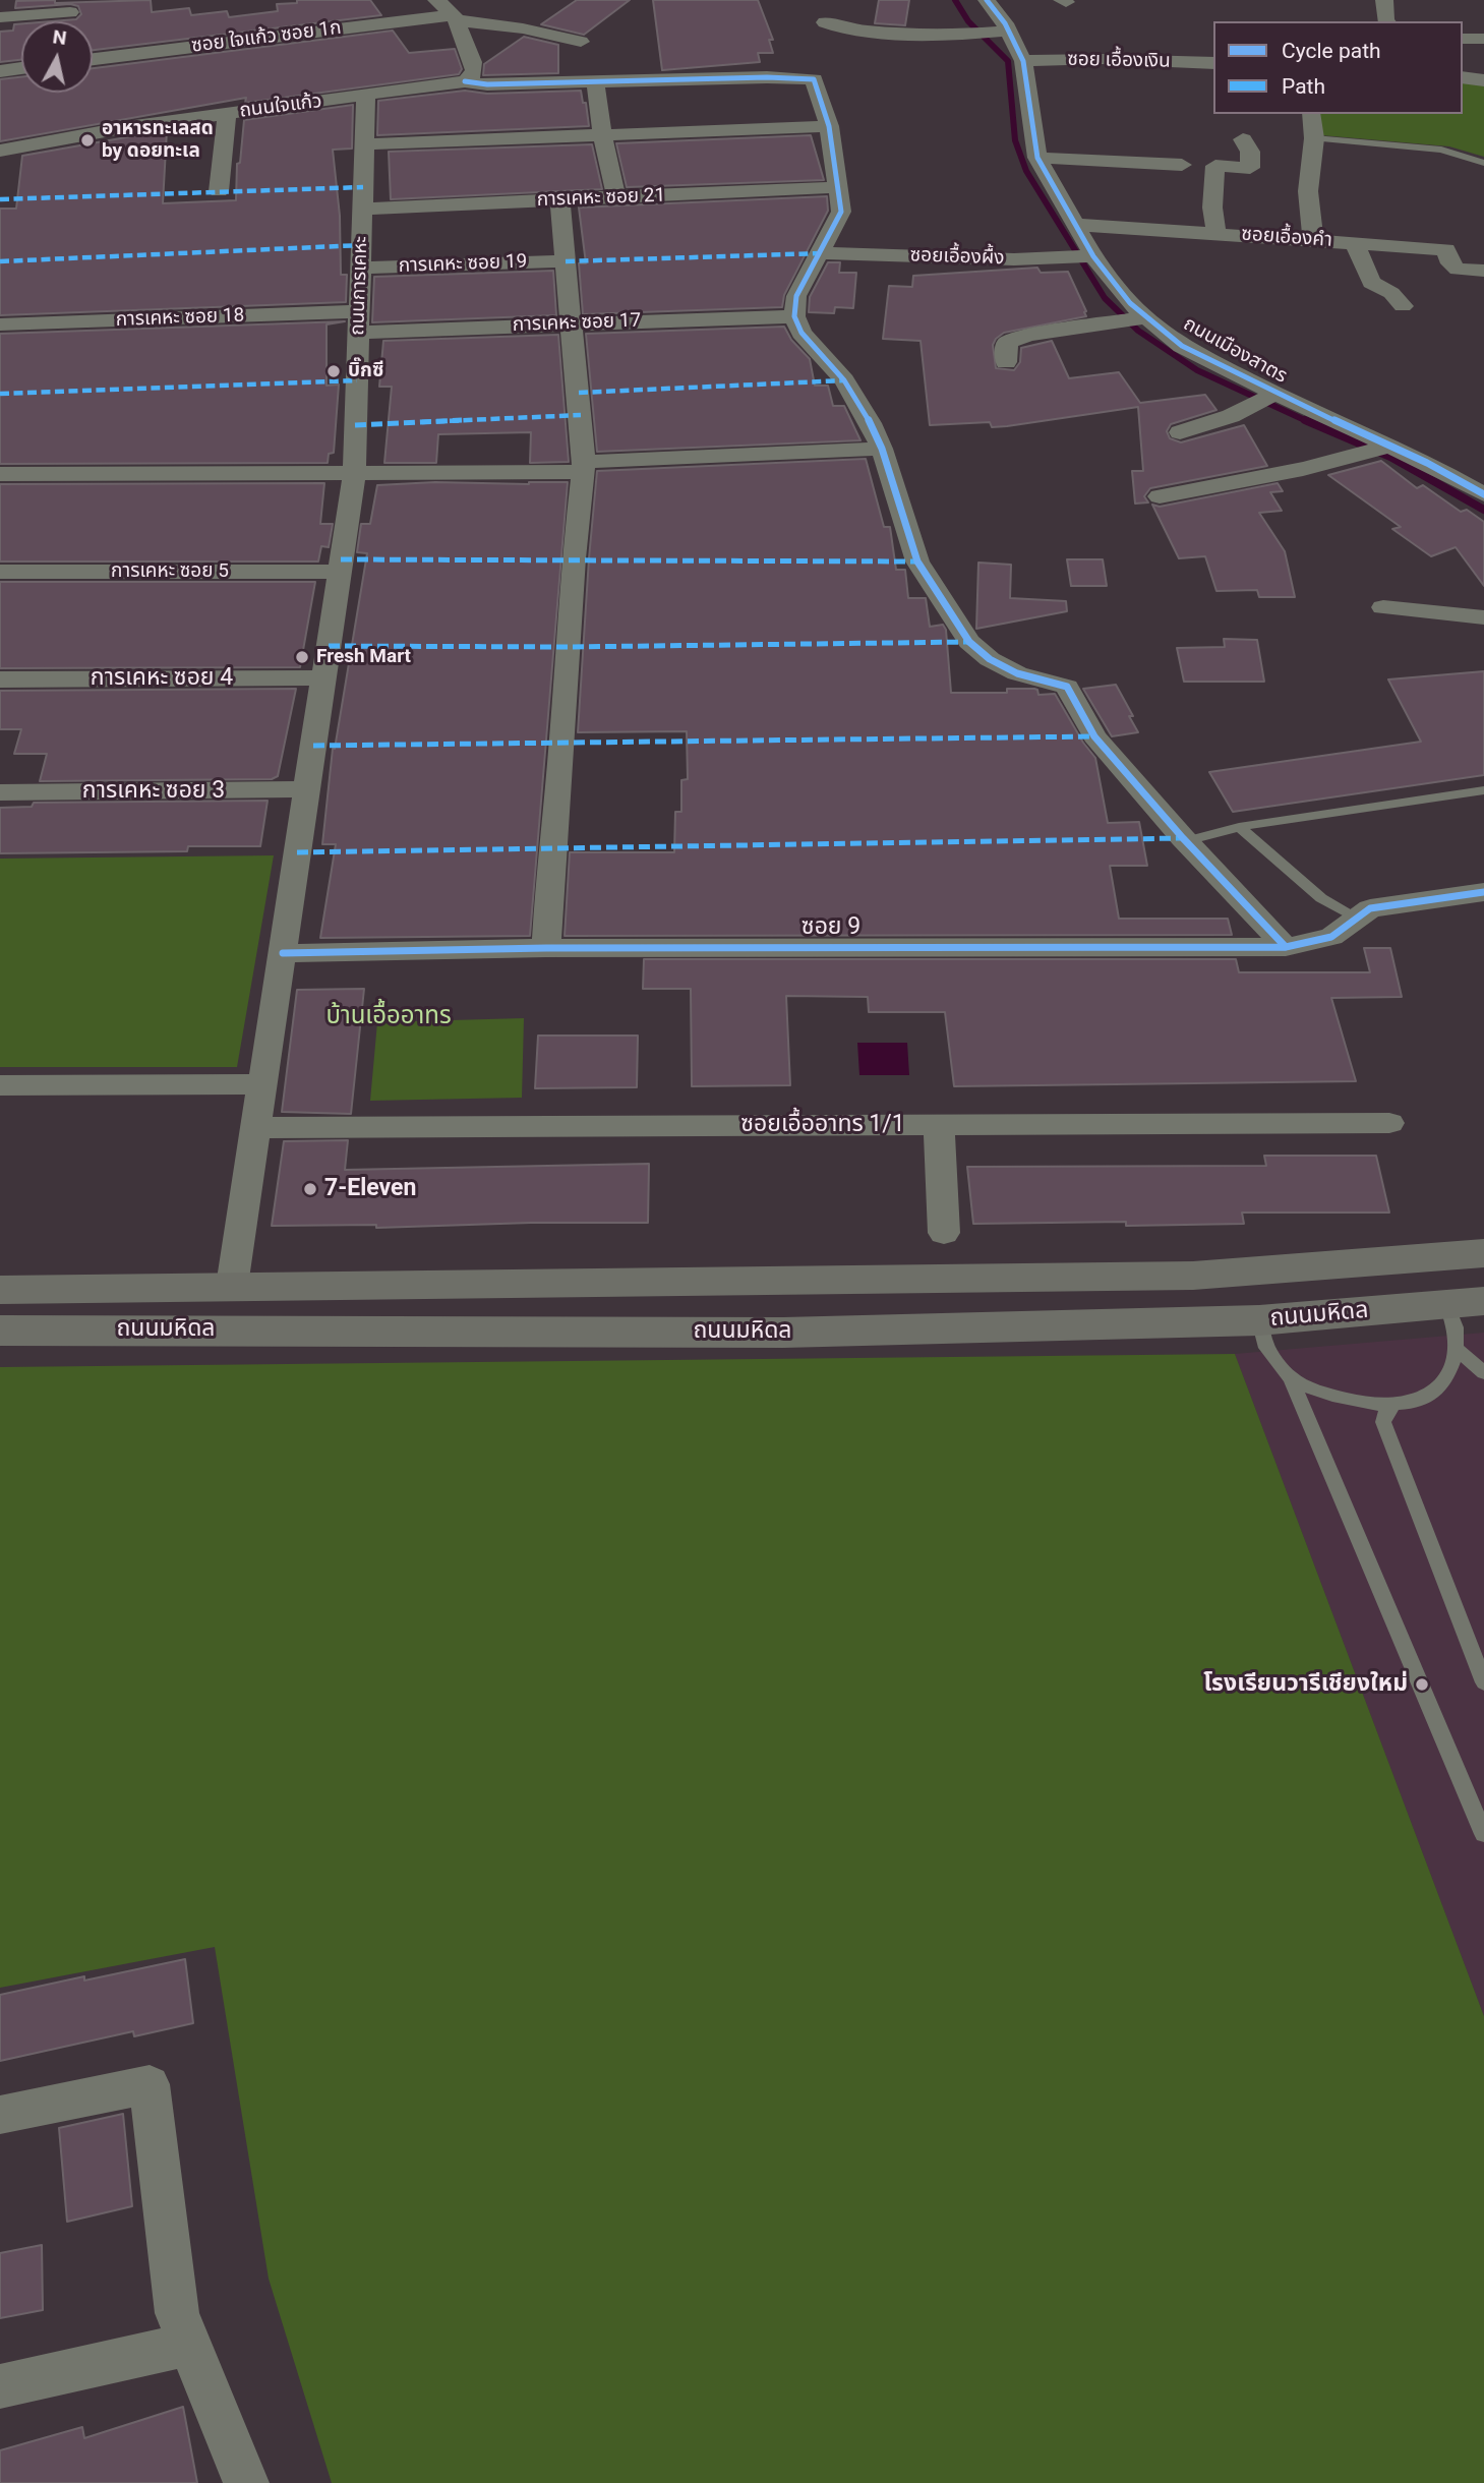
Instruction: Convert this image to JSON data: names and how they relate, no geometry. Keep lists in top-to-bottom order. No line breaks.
{"streets":{"main road":["ถนนมหิดล"],"street":["ซอย ใจแก้ว ซอย 1ก","ซอย เอื้องเงิน","ถนนใจแก้ว","การเคหะ ซอย 21","ซอยเอื้องคำ","ซอยเอื้องผื้ง","การเคหะ ซอย 19","ถนนการเคหะ","การเคหะ ซอย 18","การเคหะ ซอย 17","ถนนเมืองสาตร","การเคหะ ซอย 5","การเคหะ ซอย 4","การเคหะ ซอย 3","ซอย 9","ซอยเอื้ออาทร 1/1"]},"crossings":[["ซอย เอื้องเงิน","ถนนเมืองสาตร"],["ถนนใจแก้ว","ถนนการเคหะ"],["การเคหะ ซอย 21","ถนนการเคหะ"],["ซอยเอื้องคำ","ถนนเมืองสาตร"],["ซอยเอื้องผื้ง","ถนนเมืองสาตร"],["การเคหะ ซอย 19","ถนนการเคหะ"],["ถนนการเคหะ","การเคหะ ซอย 18"],["ถนนการเคหะ","การเคหะ ซอย 17"],["ถนนการเคหะ","การเคหะ ซอย 5"],["ถนนการเคหะ","การเคหะ ซอย 4"],["ถนนการเคหะ","การเคหะ ซอย 3"],["ถนนการเคหะ","ซอย 9"],["ถนนการเคหะ","ซอยเอื้ออาทร 1/1"],["ถนนการเคหะ","ถนนมหิดล"],["การเคหะ ซอย 18","การเคหะ ซอย 17"]],"districts":["บ้านเอื้ออาทร"],"places":["อาหารทะเลสด by ดอยทะเล","บิ๊กซี","Fresh Mart","7-Eleven","โรงเรียนวารีเชียงใหม่"],"legend":["Cycle path","Path"],"north":"top"}
